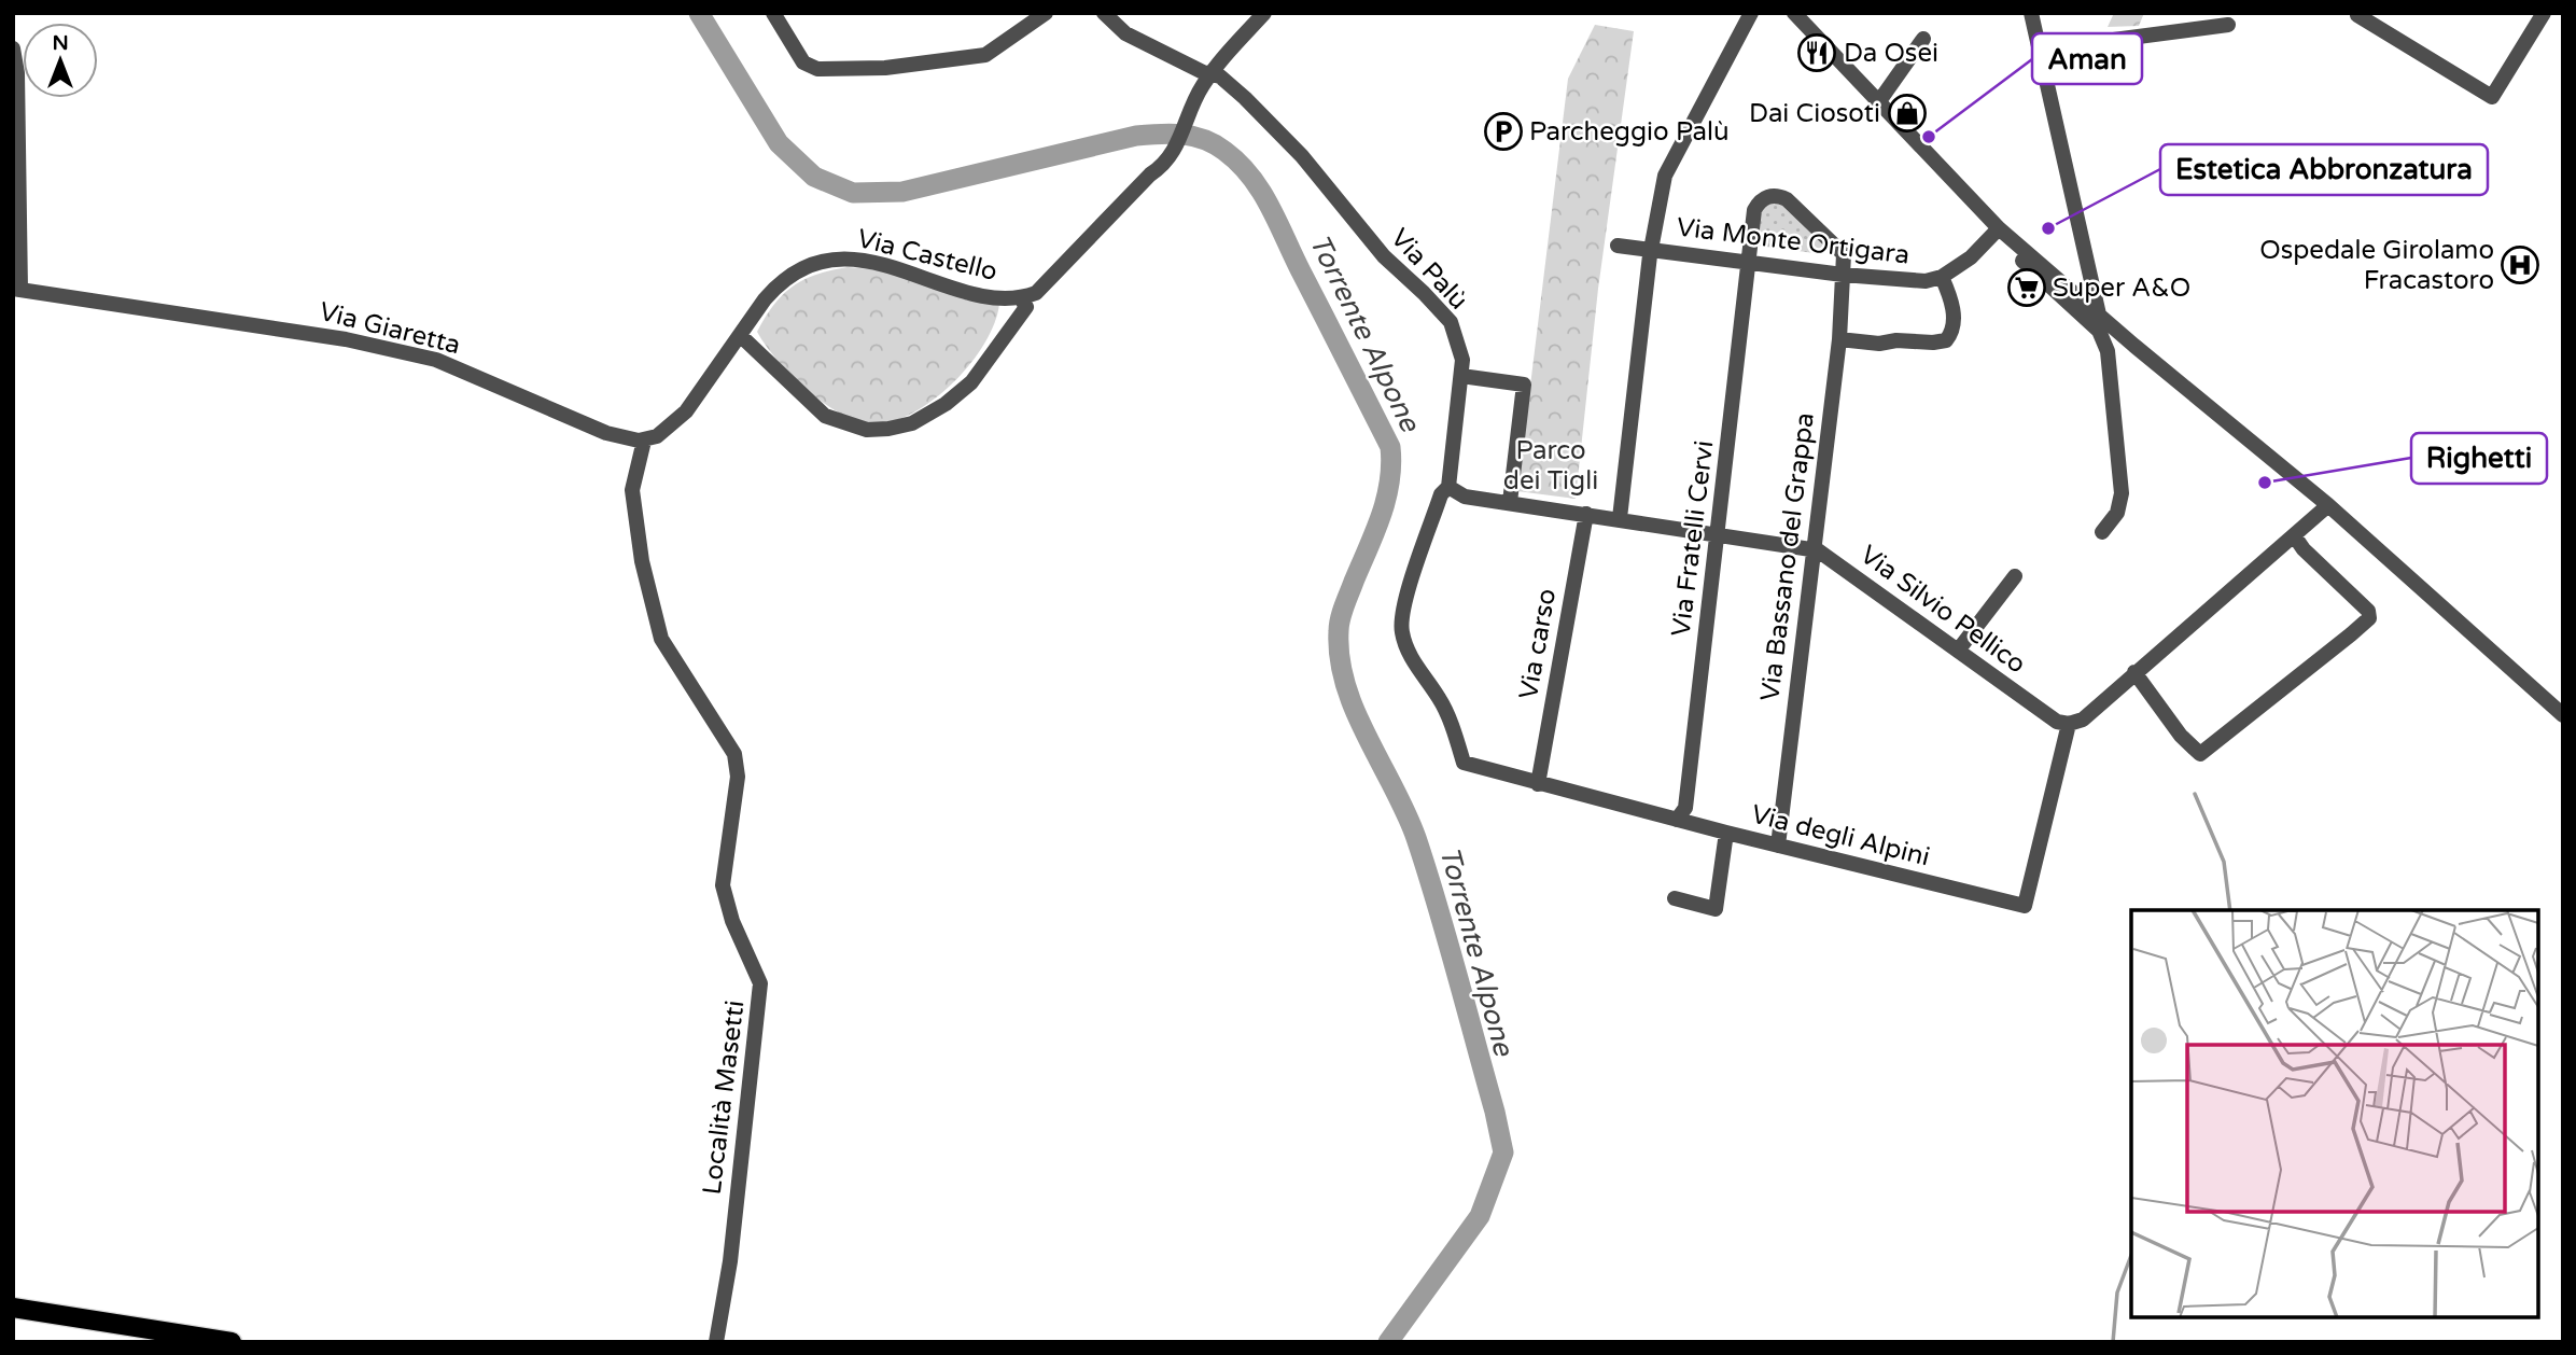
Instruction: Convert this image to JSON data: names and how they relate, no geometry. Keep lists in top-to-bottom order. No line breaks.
{"streets":{"street":["Via Monte Ortigara","Via Castello","Via Palù","Via Giaretta","Via Fratelli Cervi","Via Bassano del Grappa","Via Silvio Pellico","Via carso","Via degli Alpini","Località Masetti"]},"crossings":[["Via Monte Ortigara","Via Fratelli Cervi"],["Via Monte Ortigara","Via Bassano del Grappa"],["Via Castello","Via Palù"],["Via Palù","Via Silvio Pellico"],["Via Palù","Via degli Alpini"],["Via Giaretta","Località Masetti"],["Via Fratelli Cervi","Via Bassano del Grappa"],["Via Fratelli Cervi","Via Silvio Pellico"],["Via Fratelli Cervi","Via degli Alpini"],["Via Bassano del Grappa","Via Silvio Pellico"],["Via Bassano del Grappa","Via degli Alpini"],["Via Silvio Pellico","Via carso"],["Via Silvio Pellico","Via degli Alpini"],["Via carso","Via degli Alpini"]],"water":["Torrente Alpone"],"parks":["Parco dei Tigli"],"places":{"restaurant":["Da Osei"],"shop":["Dai Ciosoti"],"parking":["Parcheggio Palù"],"other":["Aman","Estetica Abbronzatura","Righetti"],"hospital":["Ospedale Girolamo Fracastoro"],"supermarket":["Super A&O"]},"north":"top"}
